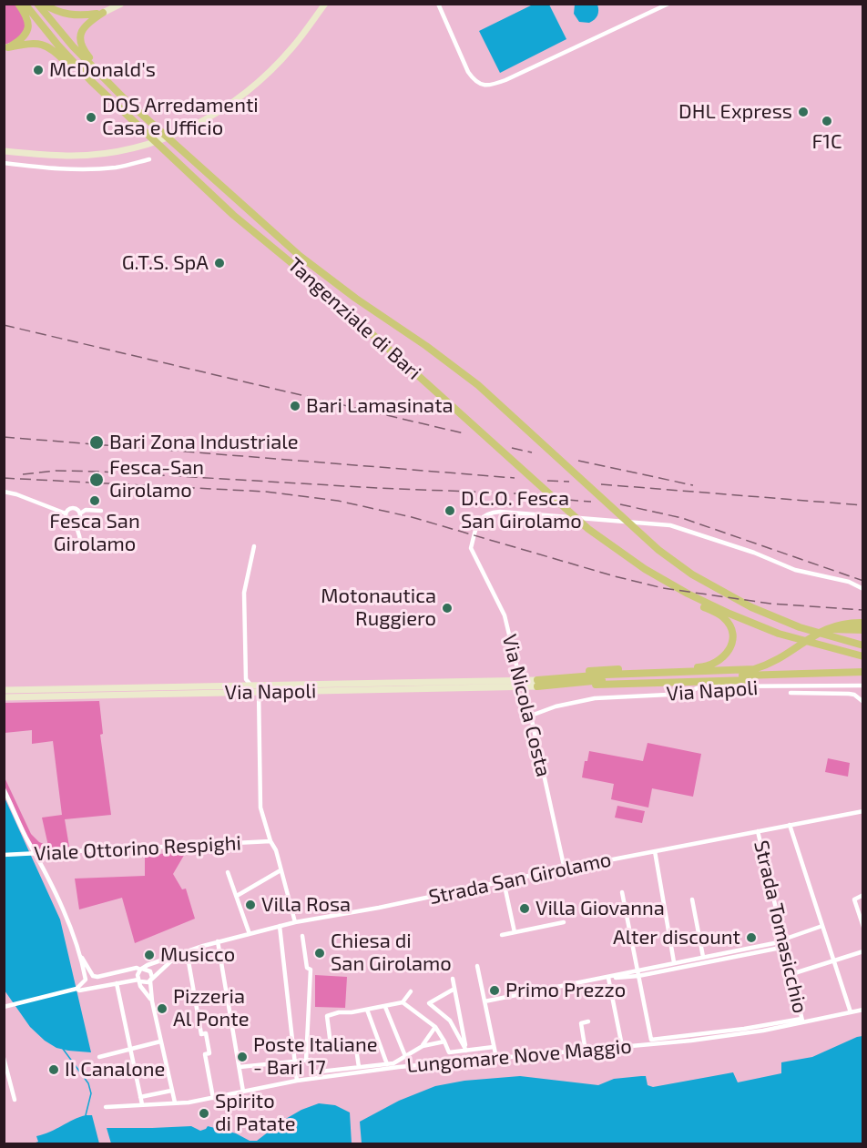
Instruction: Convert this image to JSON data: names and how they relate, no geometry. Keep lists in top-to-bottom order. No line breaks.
{"streets":{"highway":["Tangenziale di Bari"],"main road":["Via Napoli"],"street":["Via Nicola Costa","Viale Ottorino Respighi","Strada San Girolamo","Strada Tomasicchio","Lungomare Nove Maggio"]},"crossings":[["Via Napoli","Via Nicola Costa"],["Via Nicola Costa","Strada San Girolamo"],["Strada San Girolamo","Strada Tomasicchio"],["Strada Tomasicchio","Lungomare Nove Maggio"]],"places":["McDonald's","DHL Express","DOS Arredamenti Casa e Ufficio","F1C","G.T.S. SpA","Bari Lamasinata","Bari Zona Industriale","Fesca-San Girolamo","Fesca San Girolamo","D.C.O. Fesca San Girolamo","Motonautica Ruggiero","Villa Rosa","Villa Giovanna","Alter discount","Chiesa di San Girolamo","Musicco","Primo Prezzo","Pizzeria Al Ponte","Poste Italiane - Bari 17","Il Canalone","Spirito di Patate"]}
